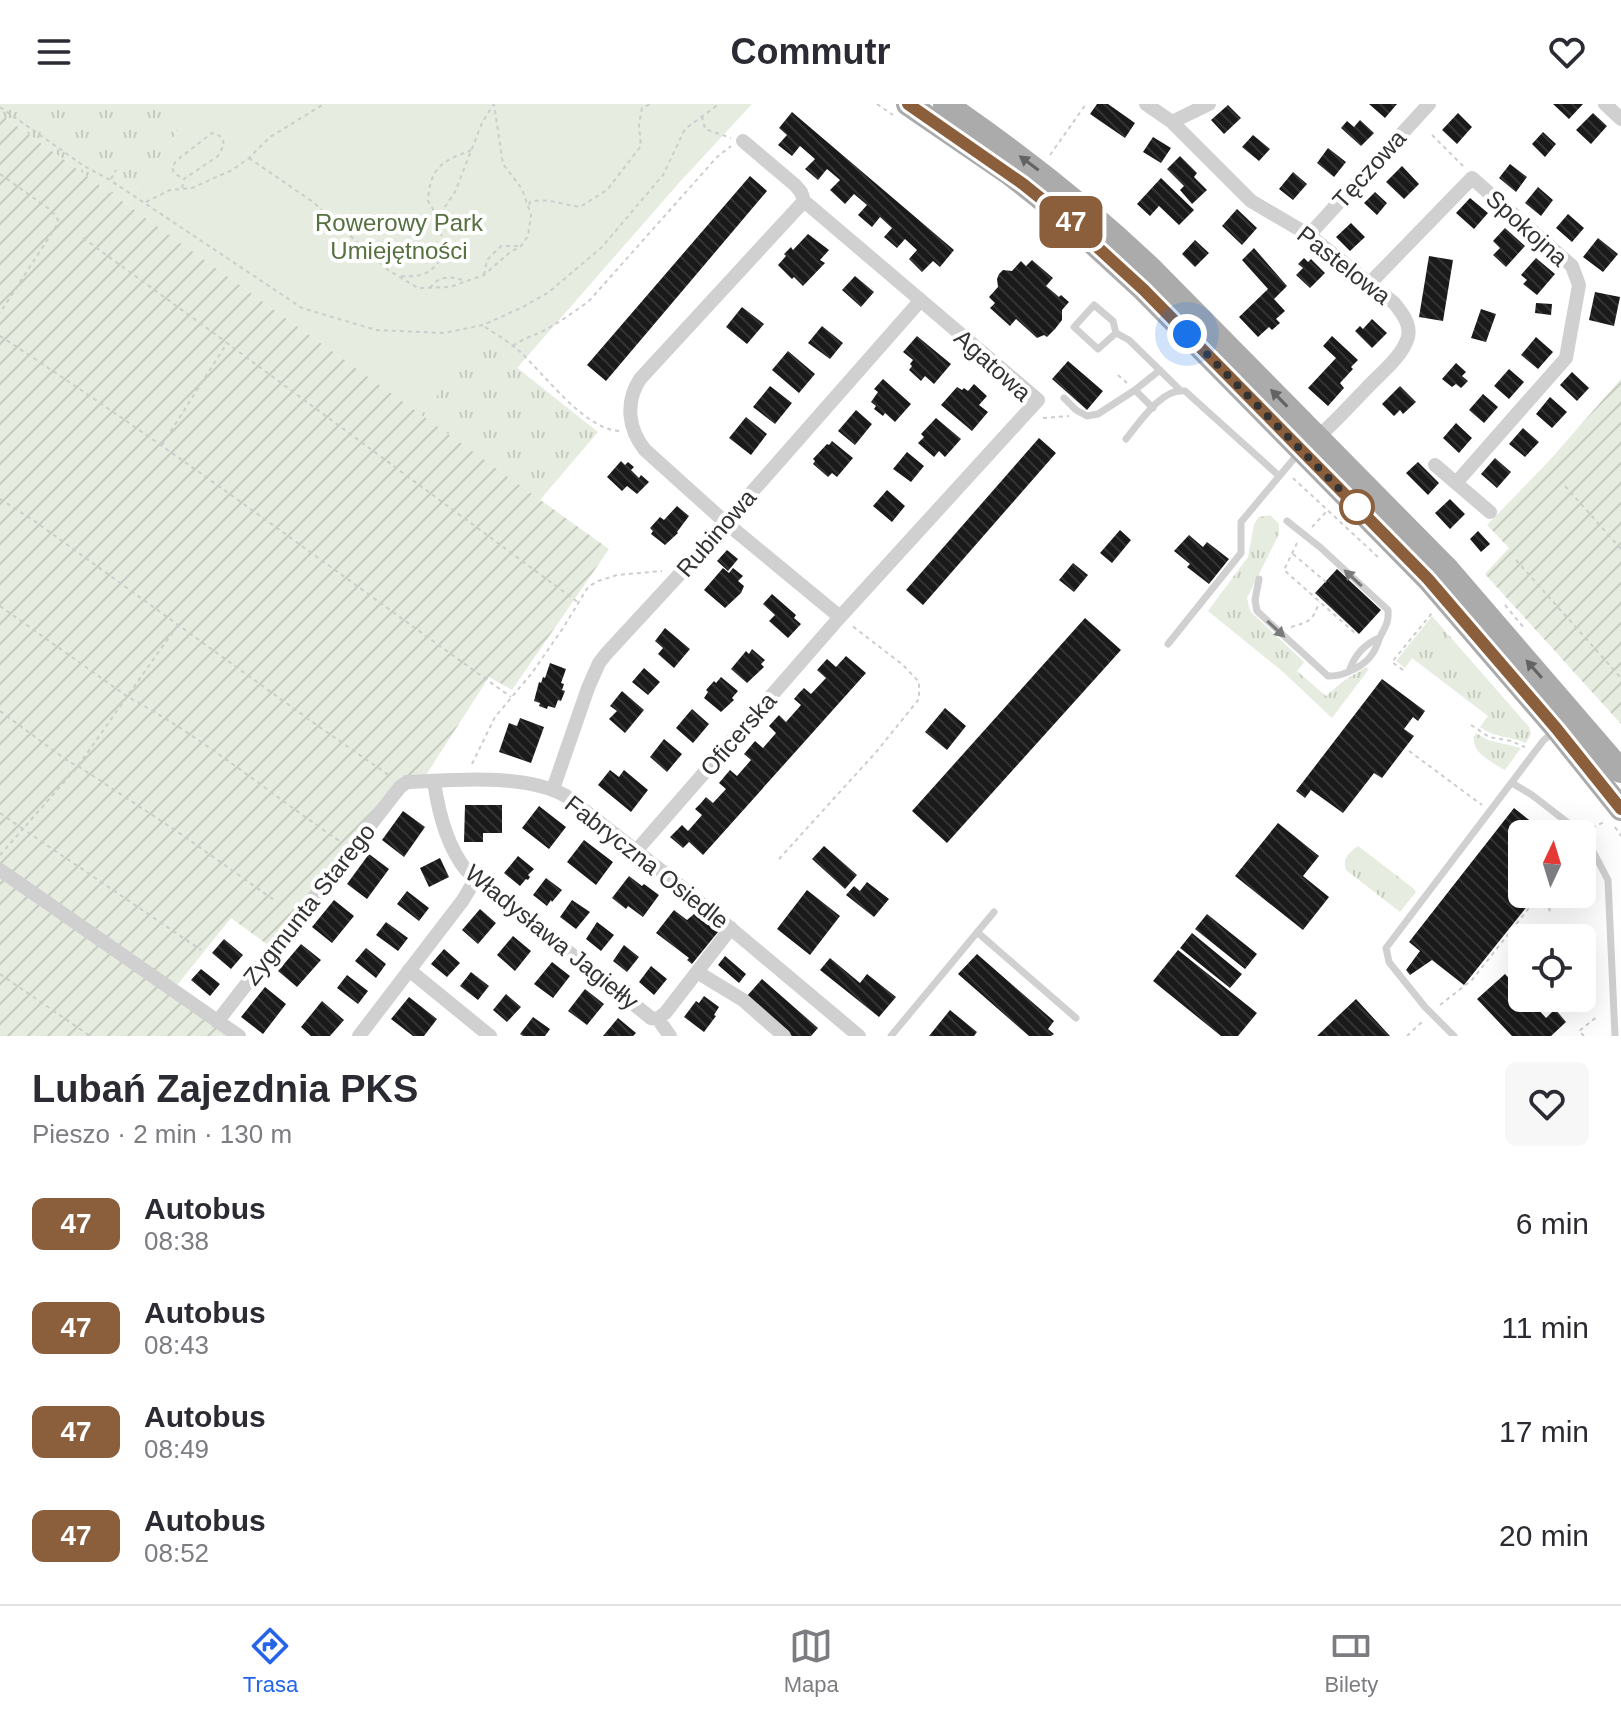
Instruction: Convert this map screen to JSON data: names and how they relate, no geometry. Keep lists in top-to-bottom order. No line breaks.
{"streets":{"street":["Tęczowa","Spokojna","Pastelowa","Agatowa","Rubinowa","Oficerska","Fabryczna Osiedle","Zygmunta Starego","Władysława Jagiełły"]},"crossings":[["Tęczowa","Pastelowa"],["Spokojna","Pastelowa"],["Agatowa","Rubinowa"],["Agatowa","Oficerska"],["Rubinowa","Fabryczna Osiedle"],["Oficerska","Fabryczna Osiedle"],["Fabryczna Osiedle","Zygmunta Starego"],["Fabryczna Osiedle","Władysława Jagiełły"]],"parks":["Rowerowy Park Umiejętności"],"lines":["bus line 47"],"north":"top","page":{"header":"Commutr","on_map":"47","heading":["Lubań Zajezdnia PKS","Pieszo · 2 min · 130 m"],"list":[{"mark":"47","name":"Autobus","note":"08:38","value":"6 min"},{"mark":"47","name":"Autobus","note":"08:43","value":"11 min"},{"mark":"47","name":"Autobus","note":"08:49","value":"17 min"},{"mark":"47","name":"Autobus","note":"08:52","value":"20 min"}],"tabs":["Trasa","Mapa","Bilety"]}}
